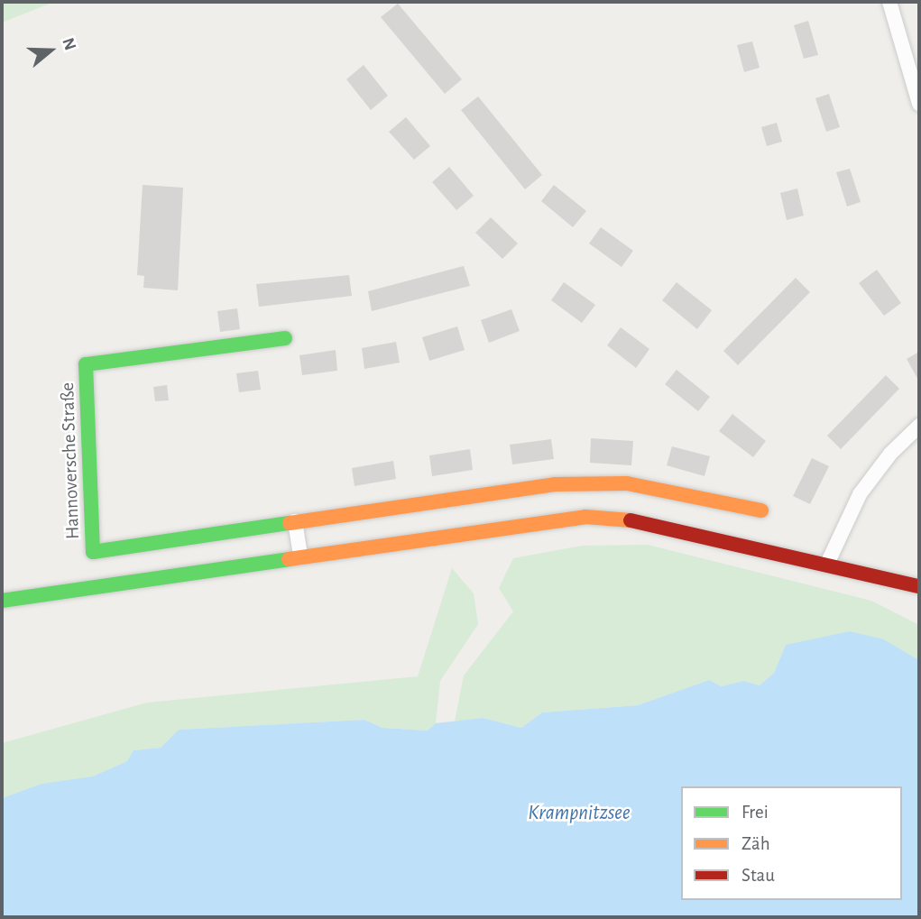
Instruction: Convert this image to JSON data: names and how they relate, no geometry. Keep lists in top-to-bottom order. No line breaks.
{"streets":{"street":["Hannoversche Straße"]},"water":["Krampnitzsee"],"legend":["Frei","Zäh","Stau"],"north":"right"}
